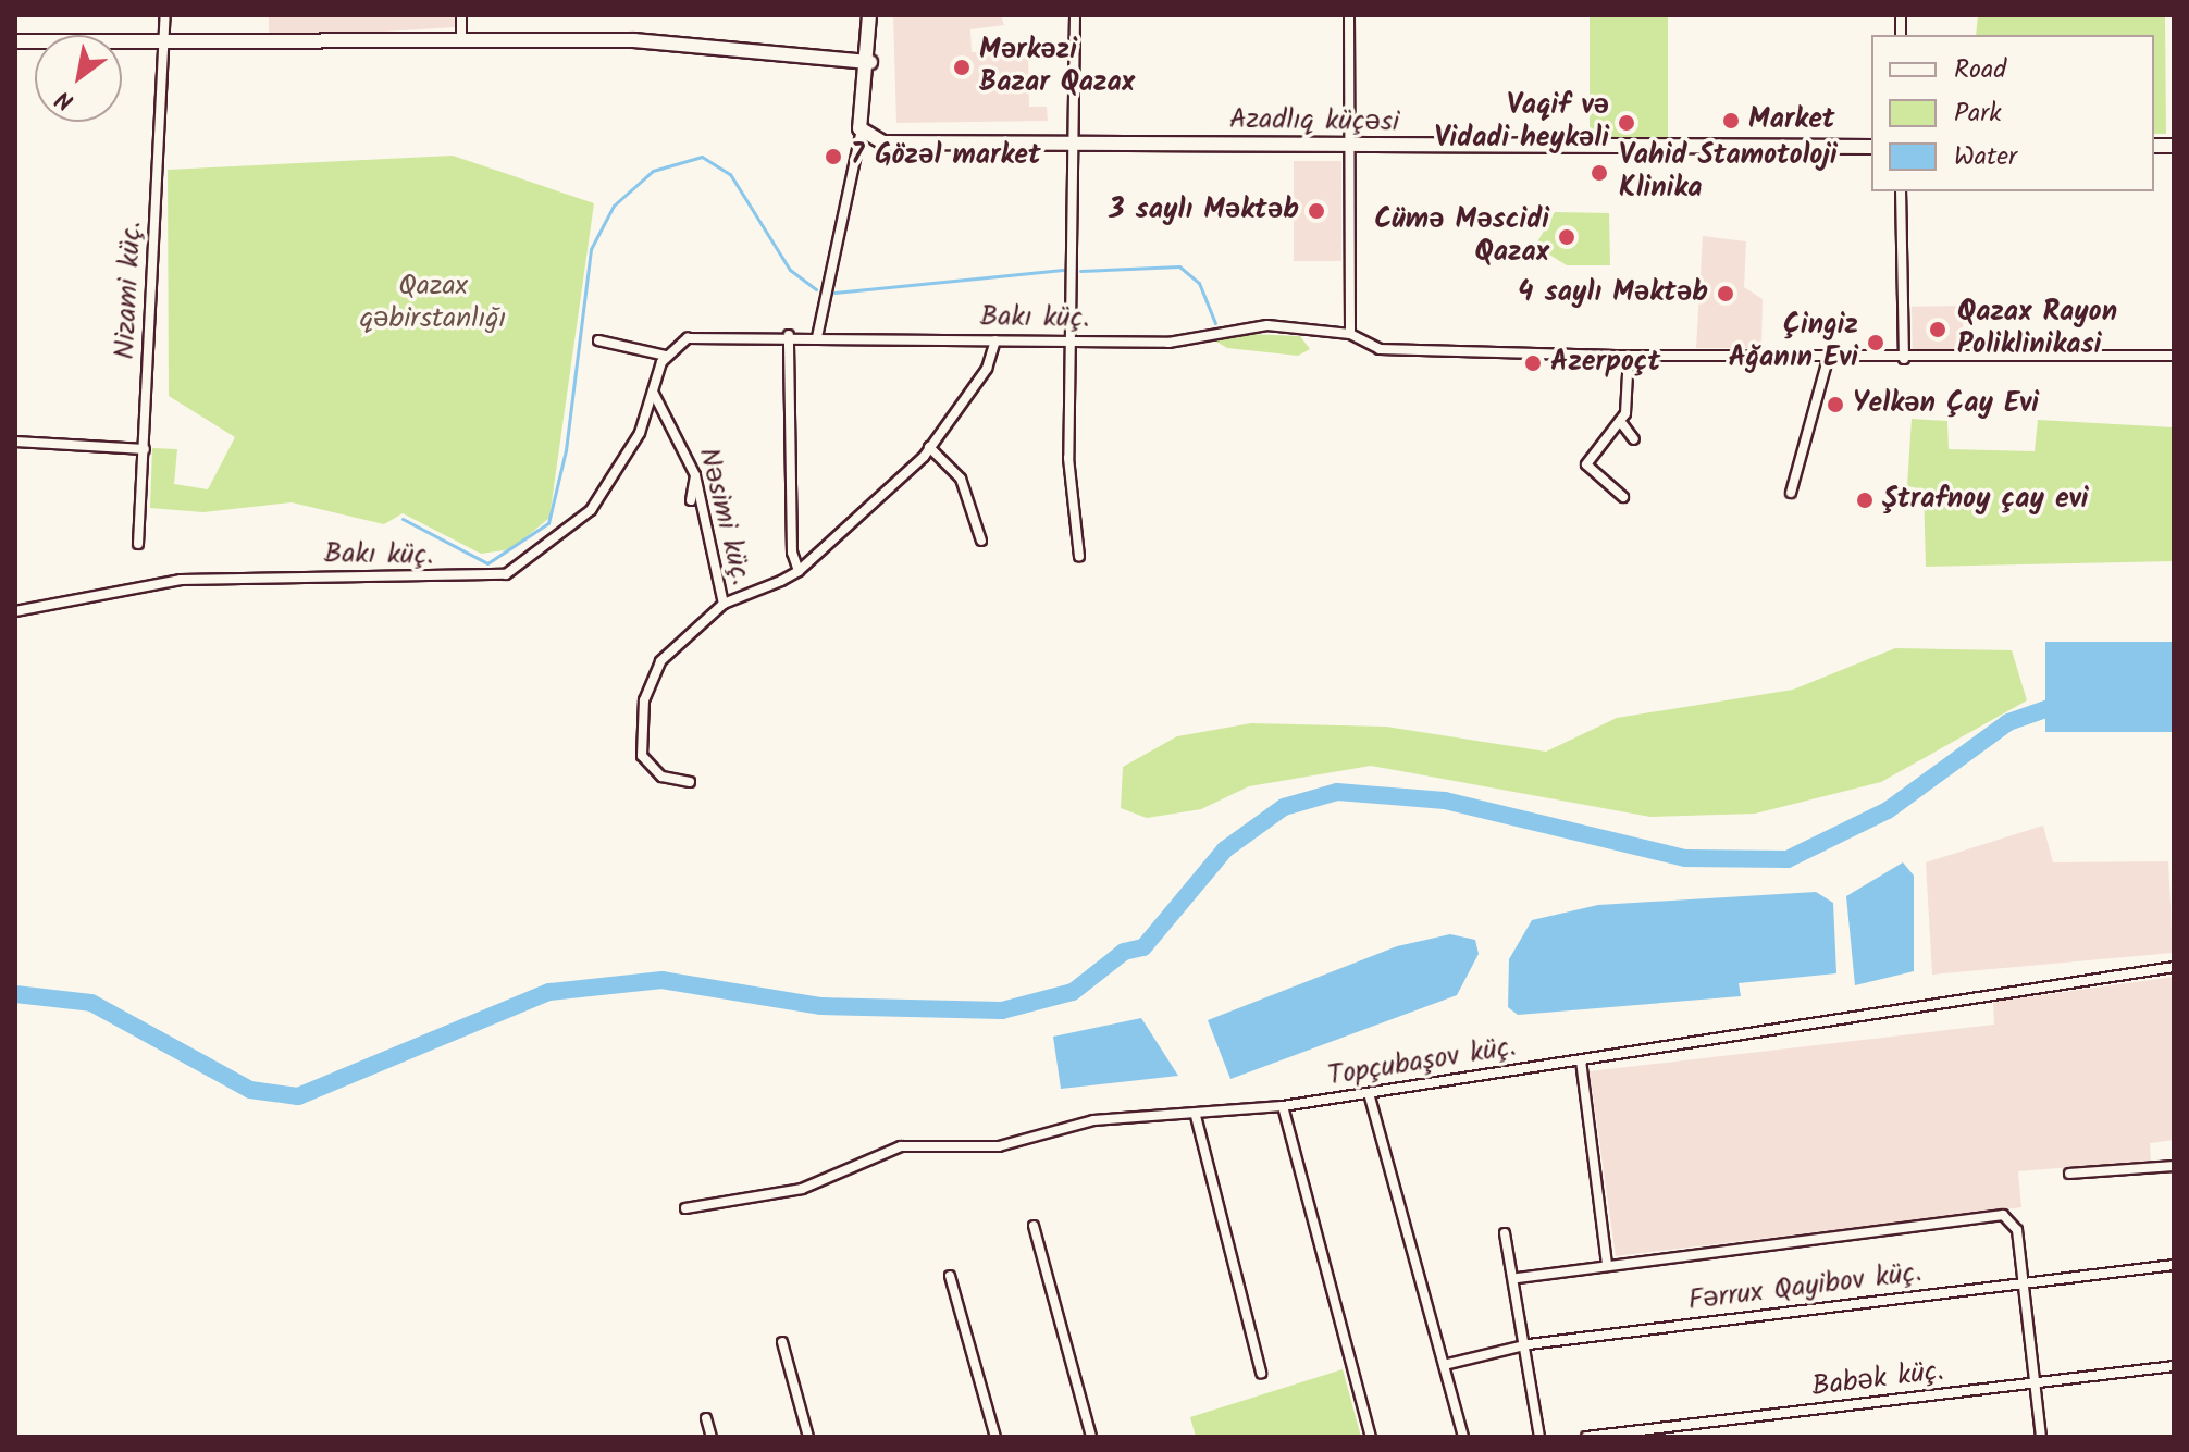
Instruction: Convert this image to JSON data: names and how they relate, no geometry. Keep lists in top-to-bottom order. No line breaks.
{"streets":{"street":["Azadlıq küçəsi","Nizami küç.","Bakı küç.","Nəsimi küç.","Topçubaşov küç.","Fərrux Qayibov küç.","Babək küç."]},"crossings":[["Bakı küç.","Nəsimi küç."]],"parks":["Qazax qəbirstanlığı"],"places":["Mərkəzi Bazar Qazax","Market","Vaqif və Vidadi heykəli","7 Gözəl market","Vahid Stamotoloji Klinika","3 saylı Məktəb","Cümə Məscidi Qazax","4 saylı Məktəb","Qazax Rayon Poliklinikasi","Çingiz Ağanın Evi","Azerpoçt","Yelkən Çay Evi","Ştrafnoy çay evi"],"legend":["Road","Park","Water"],"north":"bottom left"}
